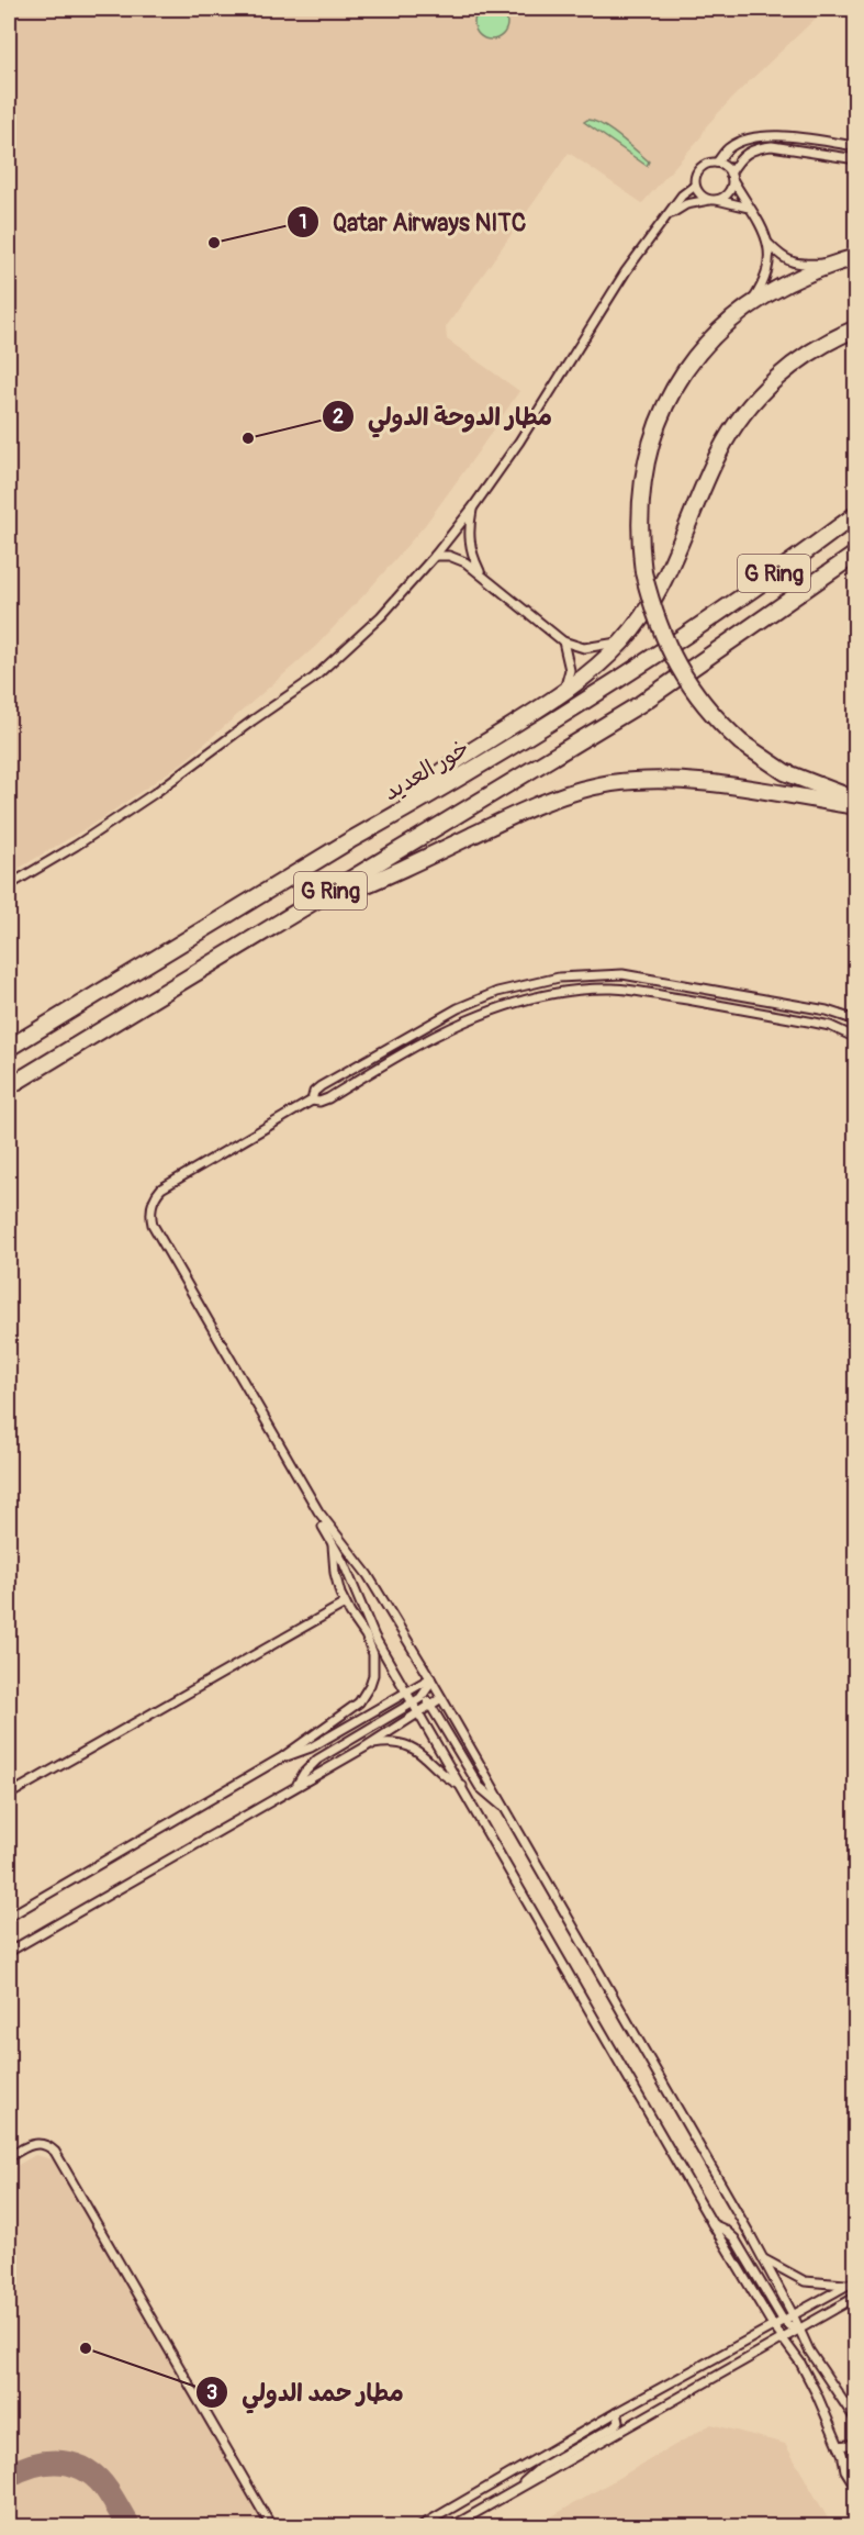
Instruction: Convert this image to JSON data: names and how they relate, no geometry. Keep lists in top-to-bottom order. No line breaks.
{"streets":{"highway":["G Ring","خور العديد"]},"places":["Qatar Airways NITC","مطار الدوحة الدولي","مطار حمد الدولي"]}
